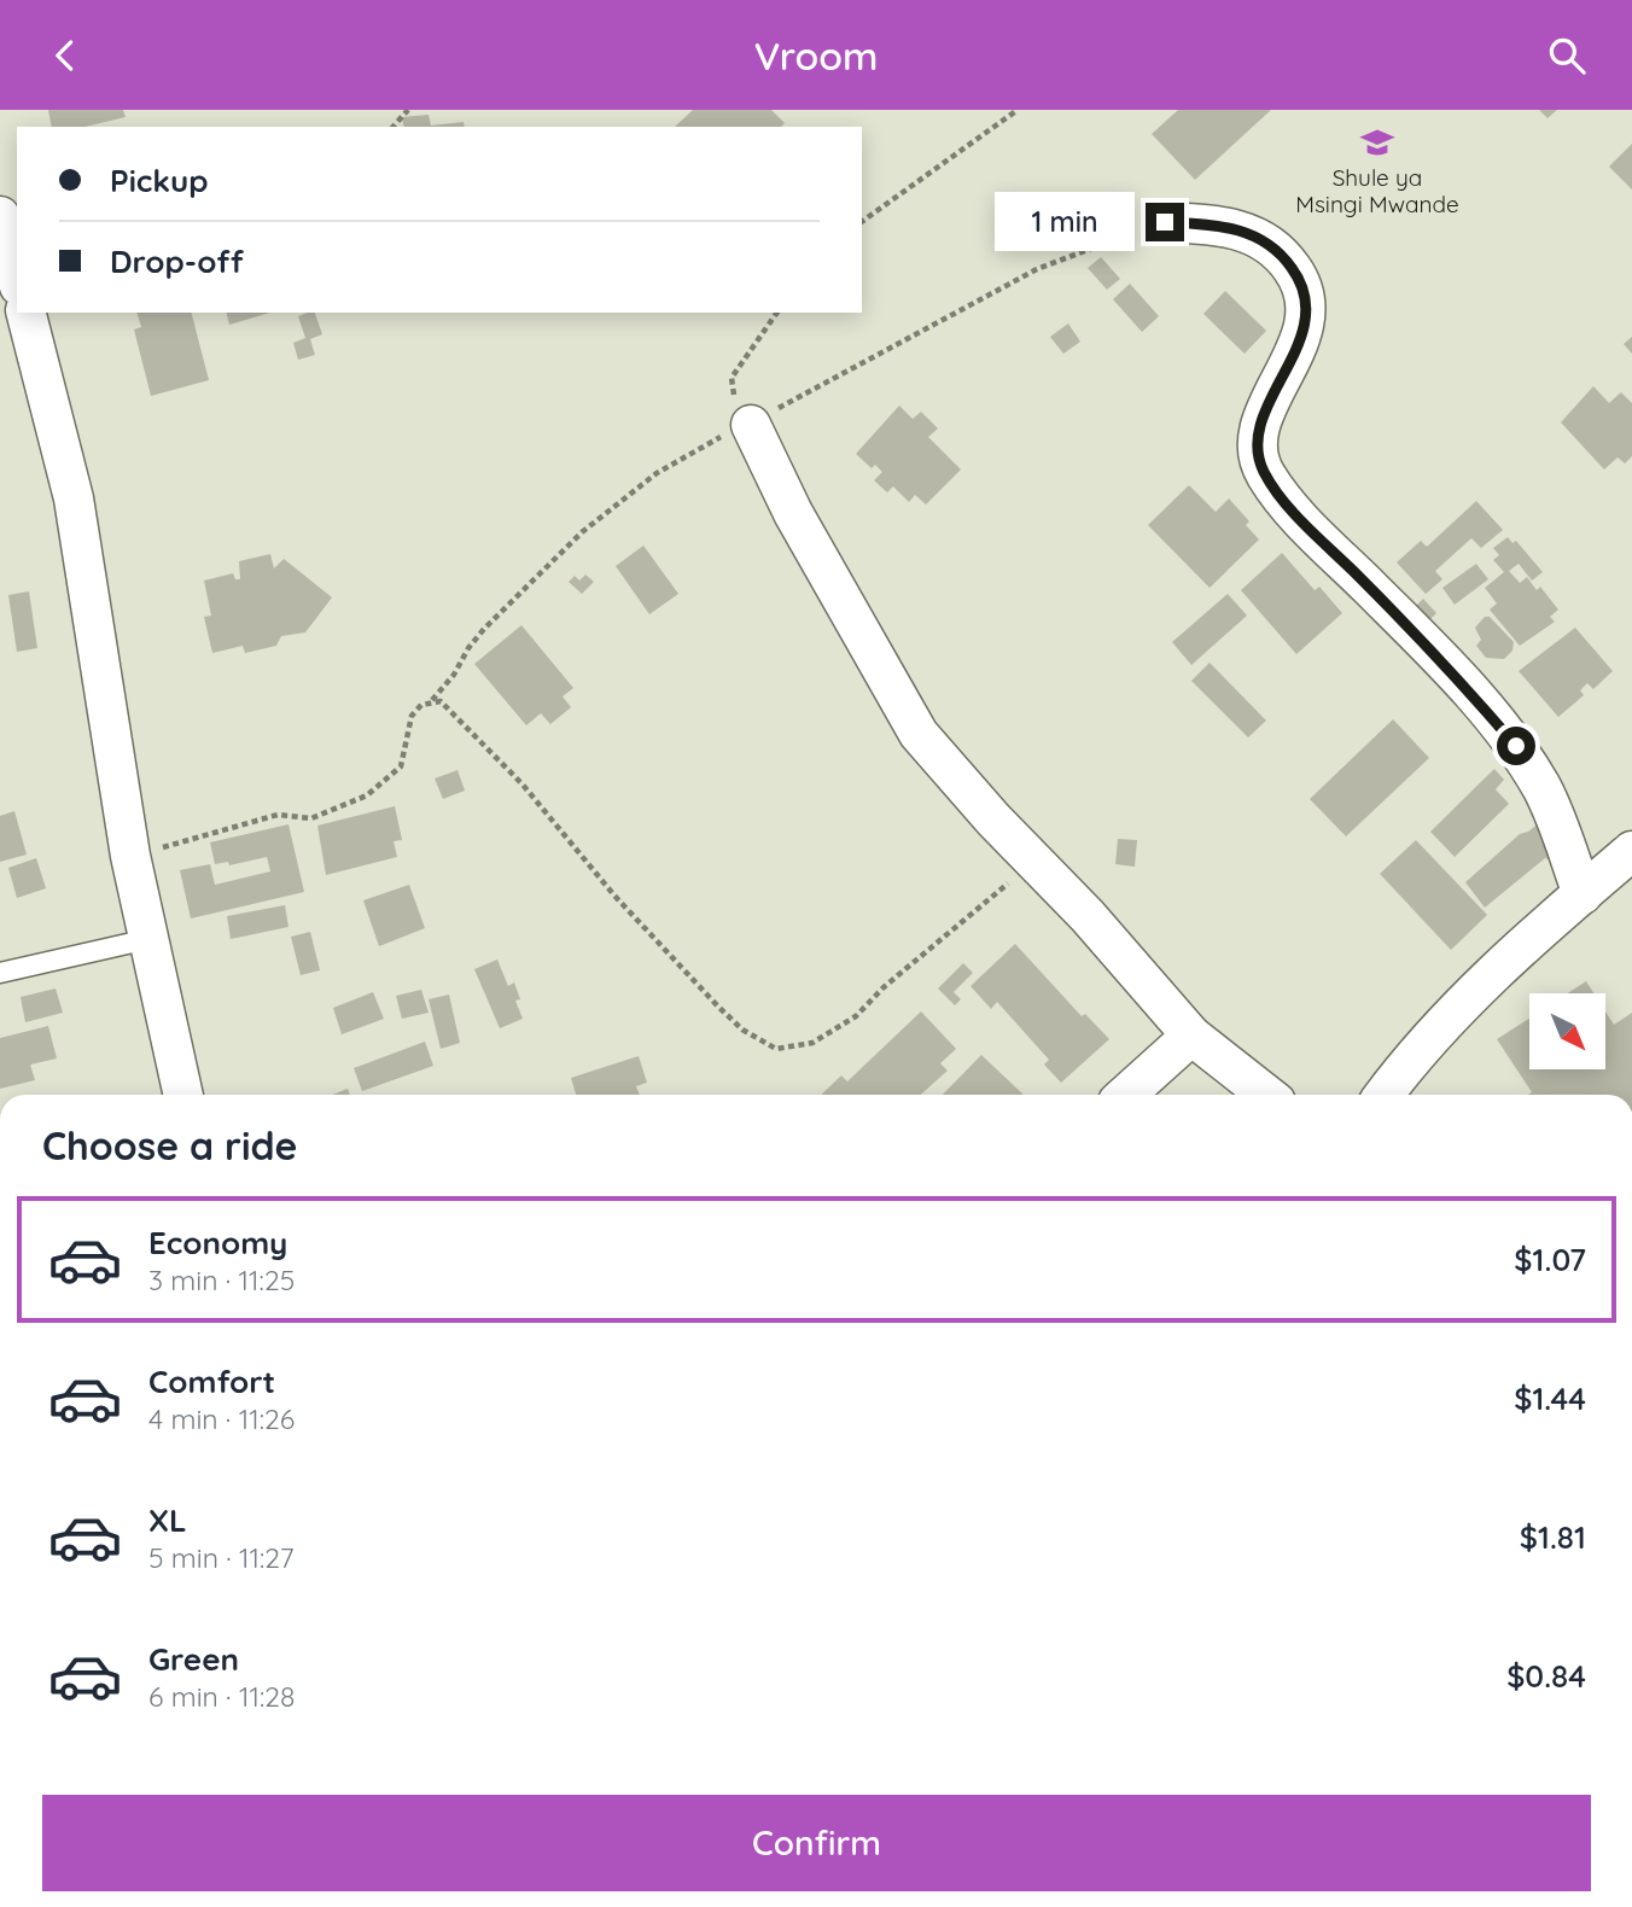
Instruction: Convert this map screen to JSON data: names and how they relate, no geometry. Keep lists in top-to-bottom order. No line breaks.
{"places":{"school or university":["Shule ya Msingi Mwande"]},"north":"bottom right","page":{"header":"Vroom","banner":["Pickup","Drop-off"],"bubble":"1 min","heading":"Choose a ride","list":[{"name":"Economy","note":"3 min · 11:25","value":"$1.07"},{"name":"Comfort","note":"4 min · 11:26","value":"$1.44"},{"name":"XL","note":"5 min · 11:27","value":"$1.81"},{"name":"Green","note":"6 min · 11:28","value":"$0.84"}],"buttons":"Confirm"}}
